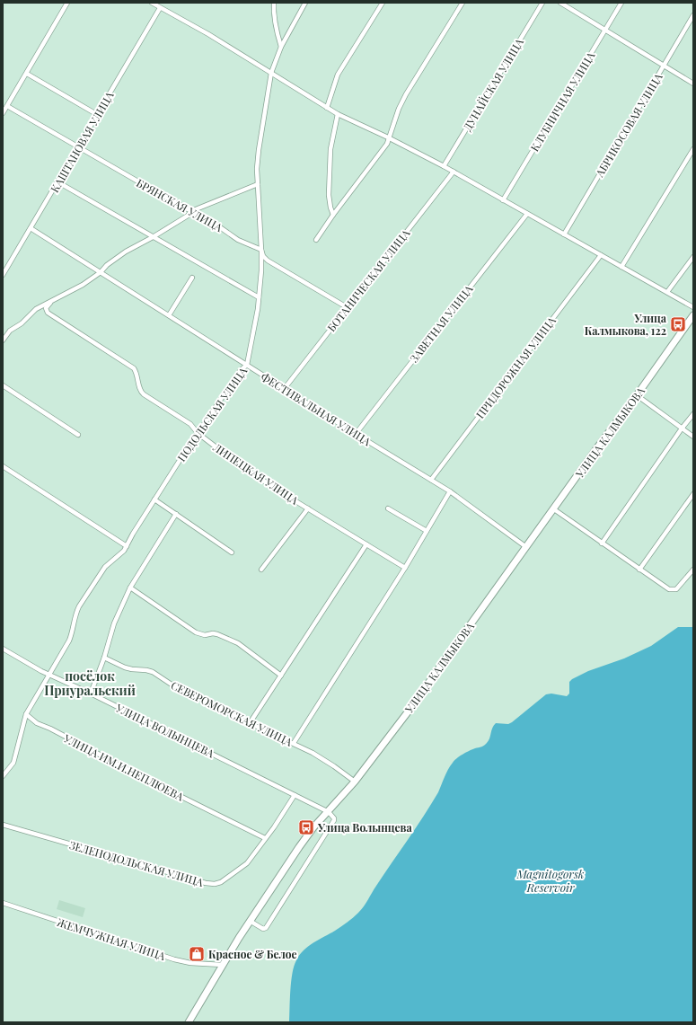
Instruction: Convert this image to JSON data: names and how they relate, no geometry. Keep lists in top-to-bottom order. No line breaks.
{"streets":{"main road":["УЛИЦА КАЛМЫКОВА"],"street":["ДУНАЙСКАЯ УЛИЦА","КЛУБНИЧНАЯ УЛИЦА","АБРИКОСОВАЯ УЛИЦА","КАШТАНОВАЯ УЛИЦА","БРЯНСКАЯ УЛИЦА","БОТАНИЧЕСКАЯ УЛИЦА","ЗАВЕТНАЯ УЛИЦА","ПРИДОРОЖНАЯ УЛИЦА","ФЕСТИВАЛЬНАЯ УЛИЦА","ПОДОЛЬСКАЯ УЛИЦА","ЛИПЕЦКАЯ УЛИЦА","СЕВЕРОМОРСКАЯ УЛИЦА","УЛИЦА ВОЛЫНЦЕВА","УЛИЦА ИМ.И.НЕПЛЮЕВА","ЗЕЛЕНОДОЛЬСКАЯ УЛИЦА","ЖЕМЧУЖНАЯ УЛИЦА"]},"crossings":[["КАШТАНОВАЯ УЛИЦА","БРЯНСКАЯ УЛИЦА"],["КАШТАНОВАЯ УЛИЦА","ФЕСТИВАЛЬНАЯ УЛИЦА"],["БРЯНСКАЯ УЛИЦА","БОТАНИЧЕСКАЯ УЛИЦА"],["БРЯНСКАЯ УЛИЦА","ПОДОЛЬСКАЯ УЛИЦА"],["БОТАНИЧЕСКАЯ УЛИЦА","ФЕСТИВАЛЬНАЯ УЛИЦА"],["ЗАВЕТНАЯ УЛИЦА","ФЕСТИВАЛЬНАЯ УЛИЦА"],["ПРИДОРОЖНАЯ УЛИЦА","ФЕСТИВАЛЬНАЯ УЛИЦА"],["ФЕСТИВАЛЬНАЯ УЛИЦА","ПОДОЛЬСКАЯ УЛИЦА"],["ФЕСТИВАЛЬНАЯ УЛИЦА","УЛИЦА КАЛМЫКОВА"],["ПОДОЛЬСКАЯ УЛИЦА","ЛИПЕЦКАЯ УЛИЦА"],["ПОДОЛЬСКАЯ УЛИЦА","УЛИЦА ВОЛЫНЦЕВА"],["УЛИЦА КАЛМЫКОВА","СЕВЕРОМОРСКАЯ УЛИЦА"],["УЛИЦА КАЛМЫКОВА","УЛИЦА ВОЛЫНЦЕВА"],["УЛИЦА КАЛМЫКОВА","ЖЕМЧУЖНАЯ УЛИЦА"],["УЛИЦА ВОЛЫНЦЕВА","ЗЕЛЕНОДОЛЬСКАЯ УЛИЦА"],["УЛИЦА ИМ.И.НЕПЛЮЕВА","ЗЕЛЕНОДОЛЬСКАЯ УЛИЦА"]],"districts":["посёлок Приуральский"],"water":["Magnitogorsk Reservoir"],"places":{"bus stop":["Улица Калмыкова, 122","Улица Волынцева"],"shop":["Красное & Белое"]}}
